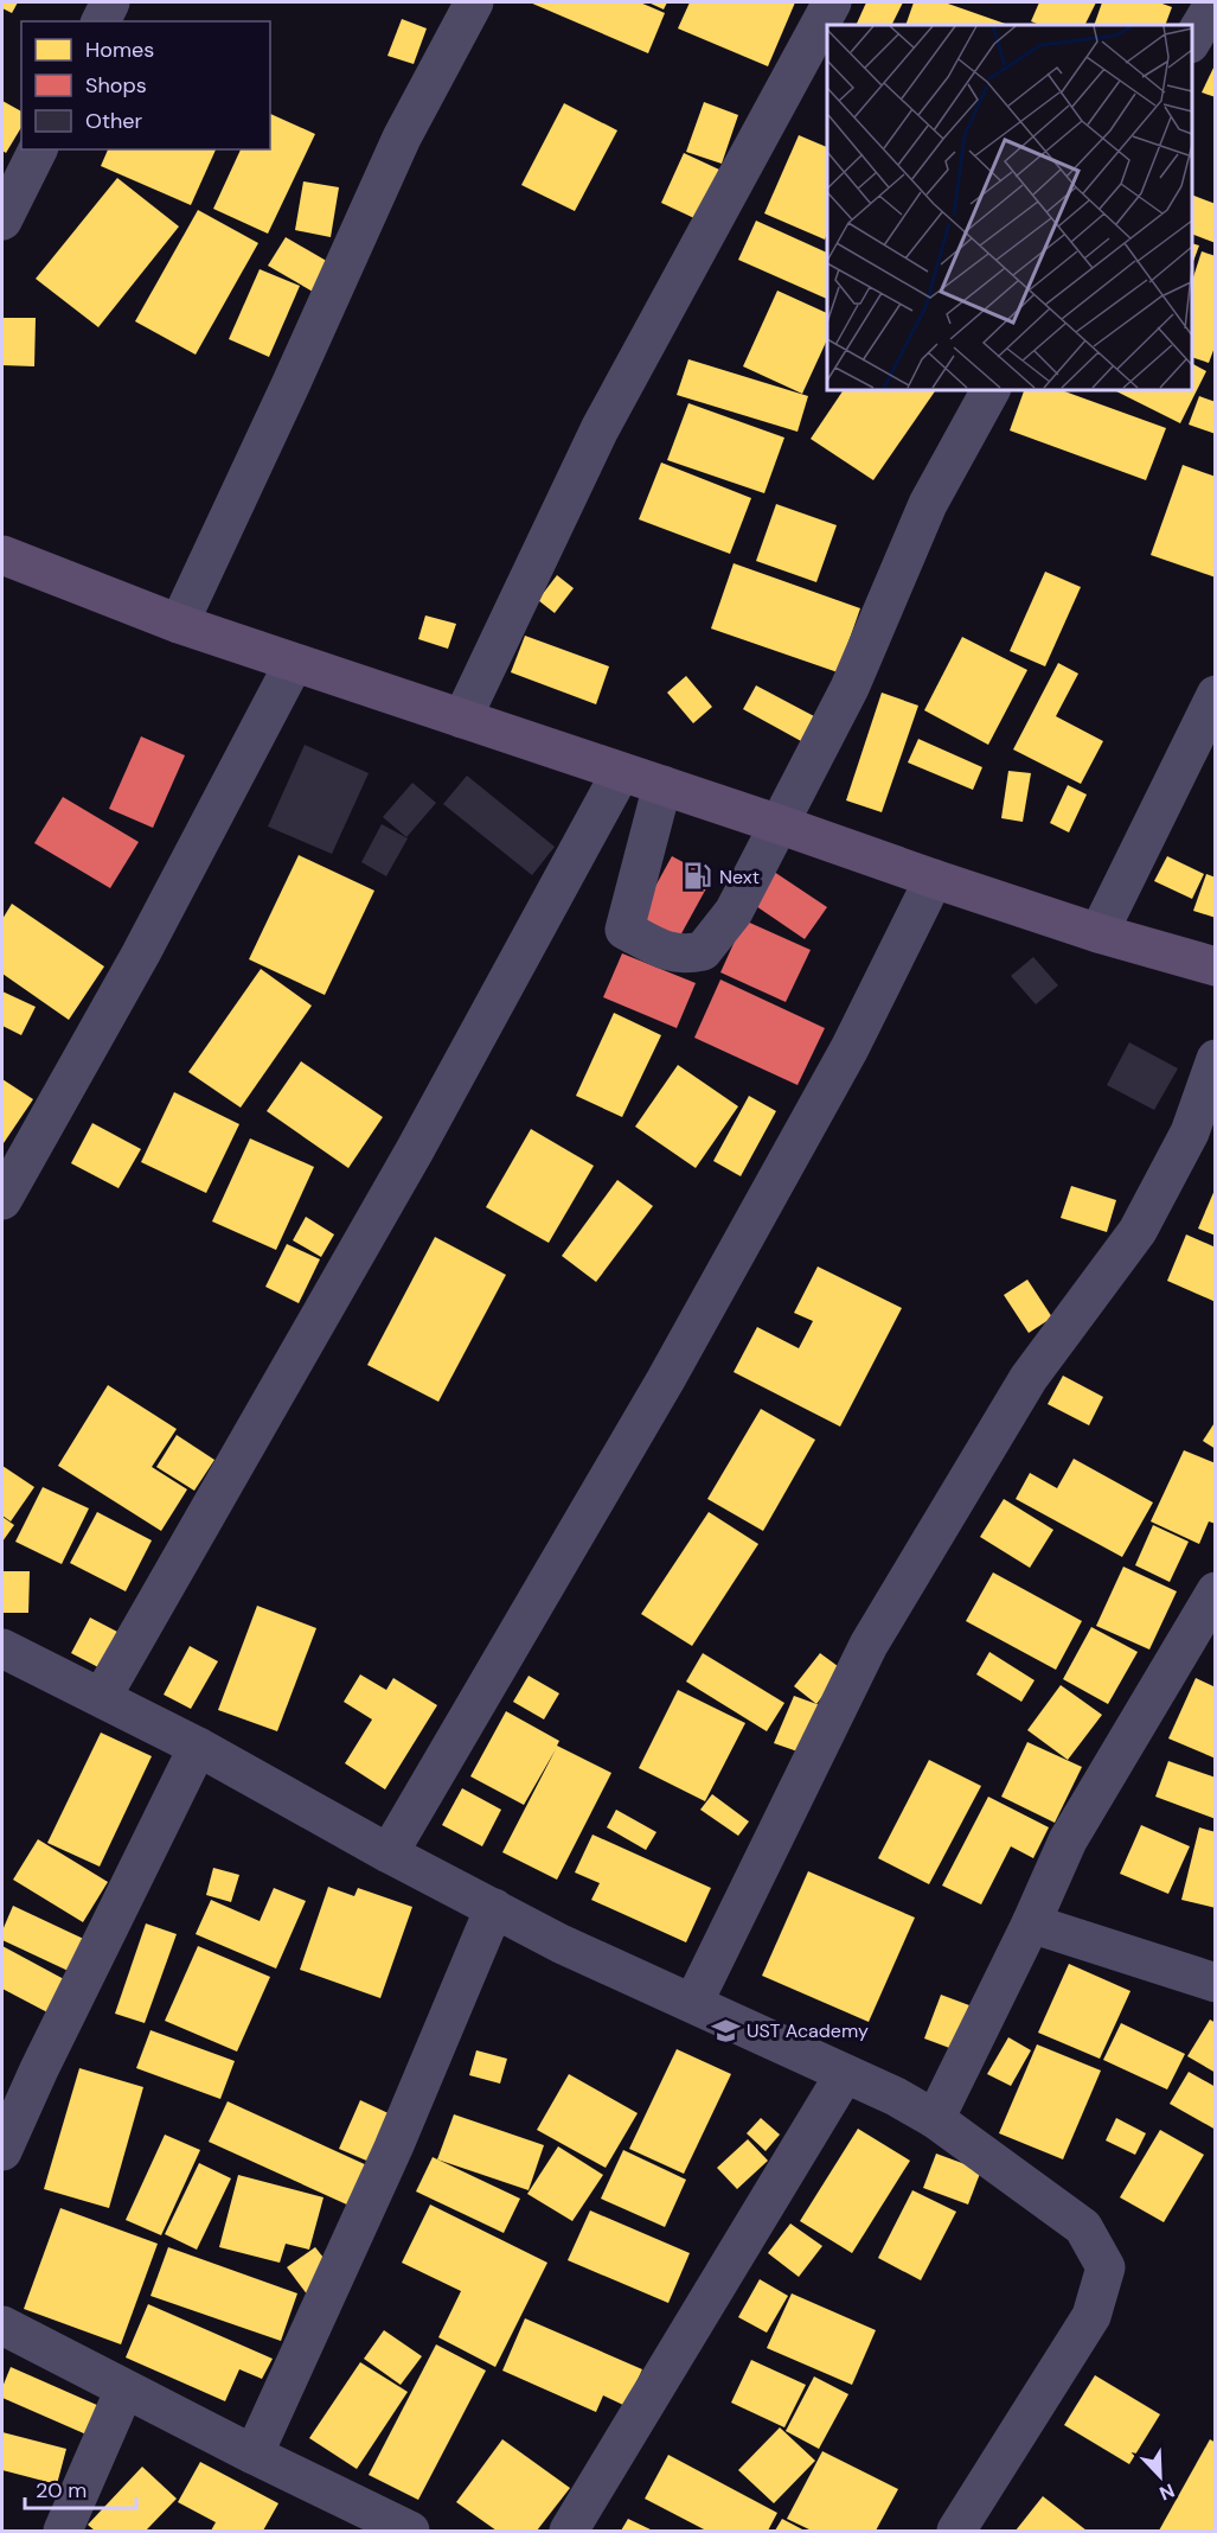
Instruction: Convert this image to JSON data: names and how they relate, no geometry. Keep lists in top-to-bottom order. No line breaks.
{"places":{"fuel station":["Next"],"school or university":["UST Academy"]},"legend":["Homes","Shops","Other"],"scale_bar":"20 m","north":"bottom right"}
